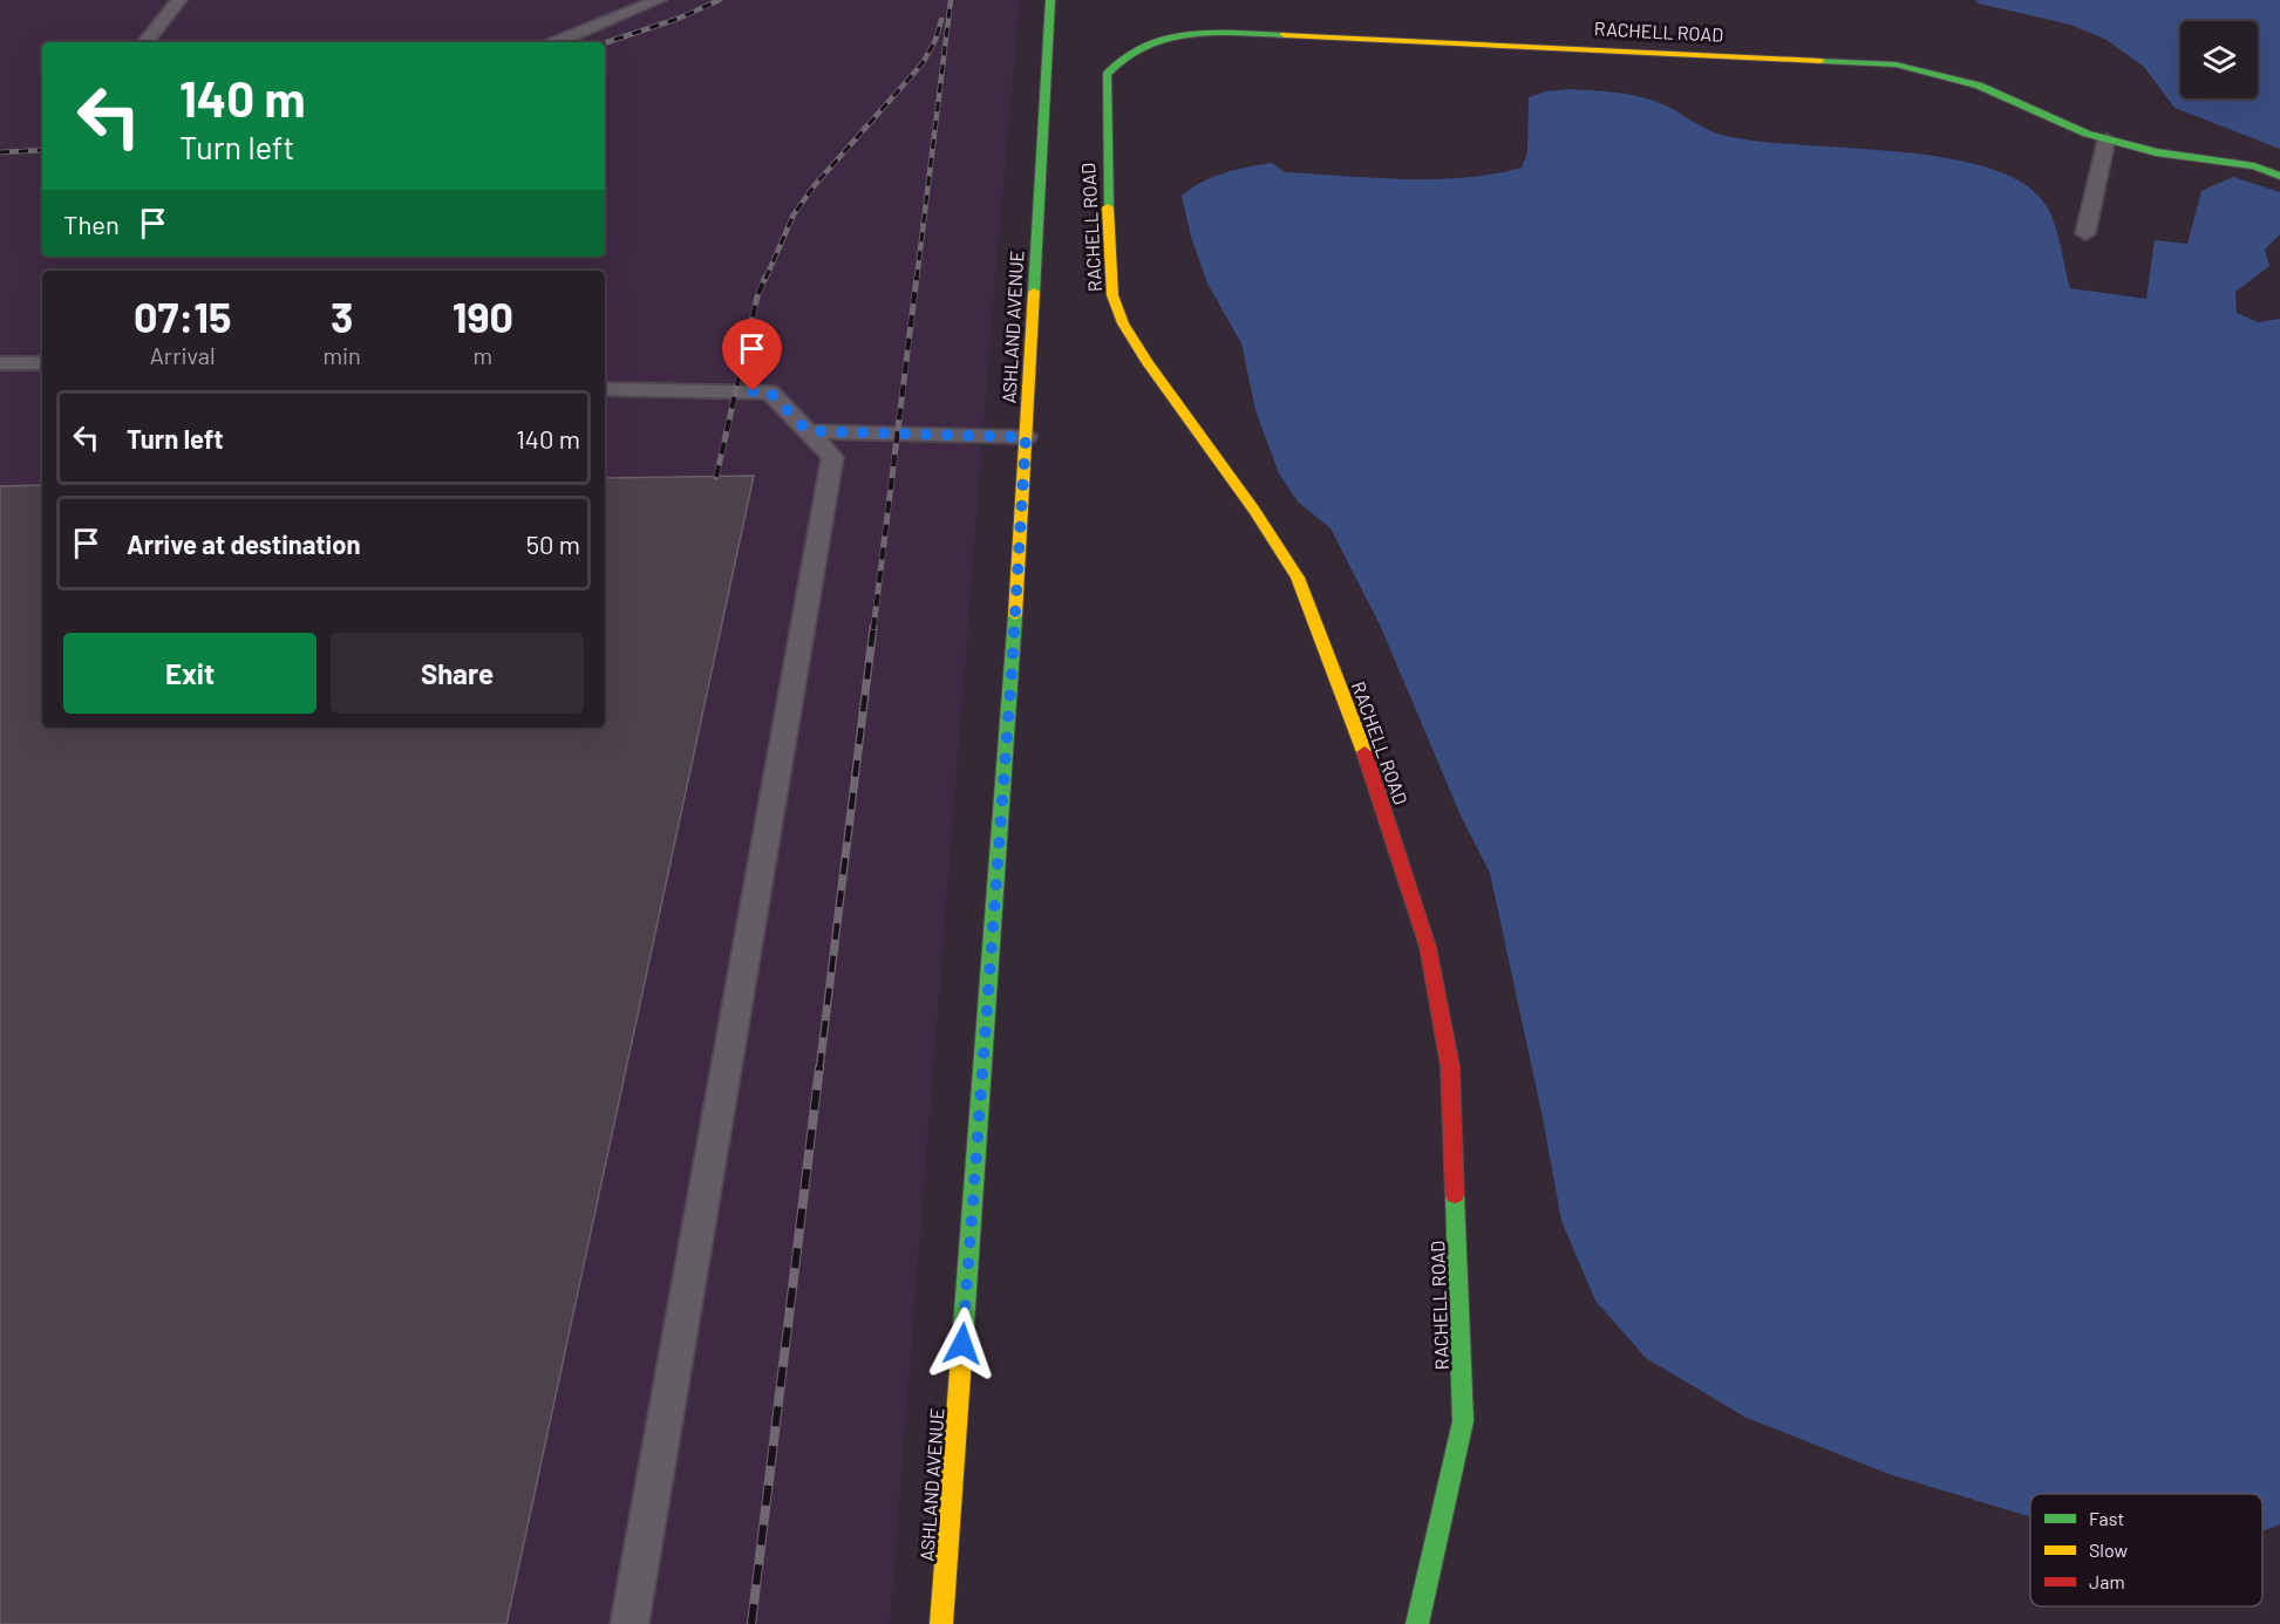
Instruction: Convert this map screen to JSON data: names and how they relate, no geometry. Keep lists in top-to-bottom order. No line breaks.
{"streets":{"street":["RACHELL ROAD","ASHLAND AVENUE"]},"legend":["Fast","Slow","Jam"],"page":{"turn":["140 m","Turn left"],"then":"Then","eta":["07:15","Arrival","3","min","190","m"],"list":[{"name":"Turn left","value":"140 m"},{"name":"Arrive at destination","value":"50 m"}],"buttons":["Exit","Share"]}}
